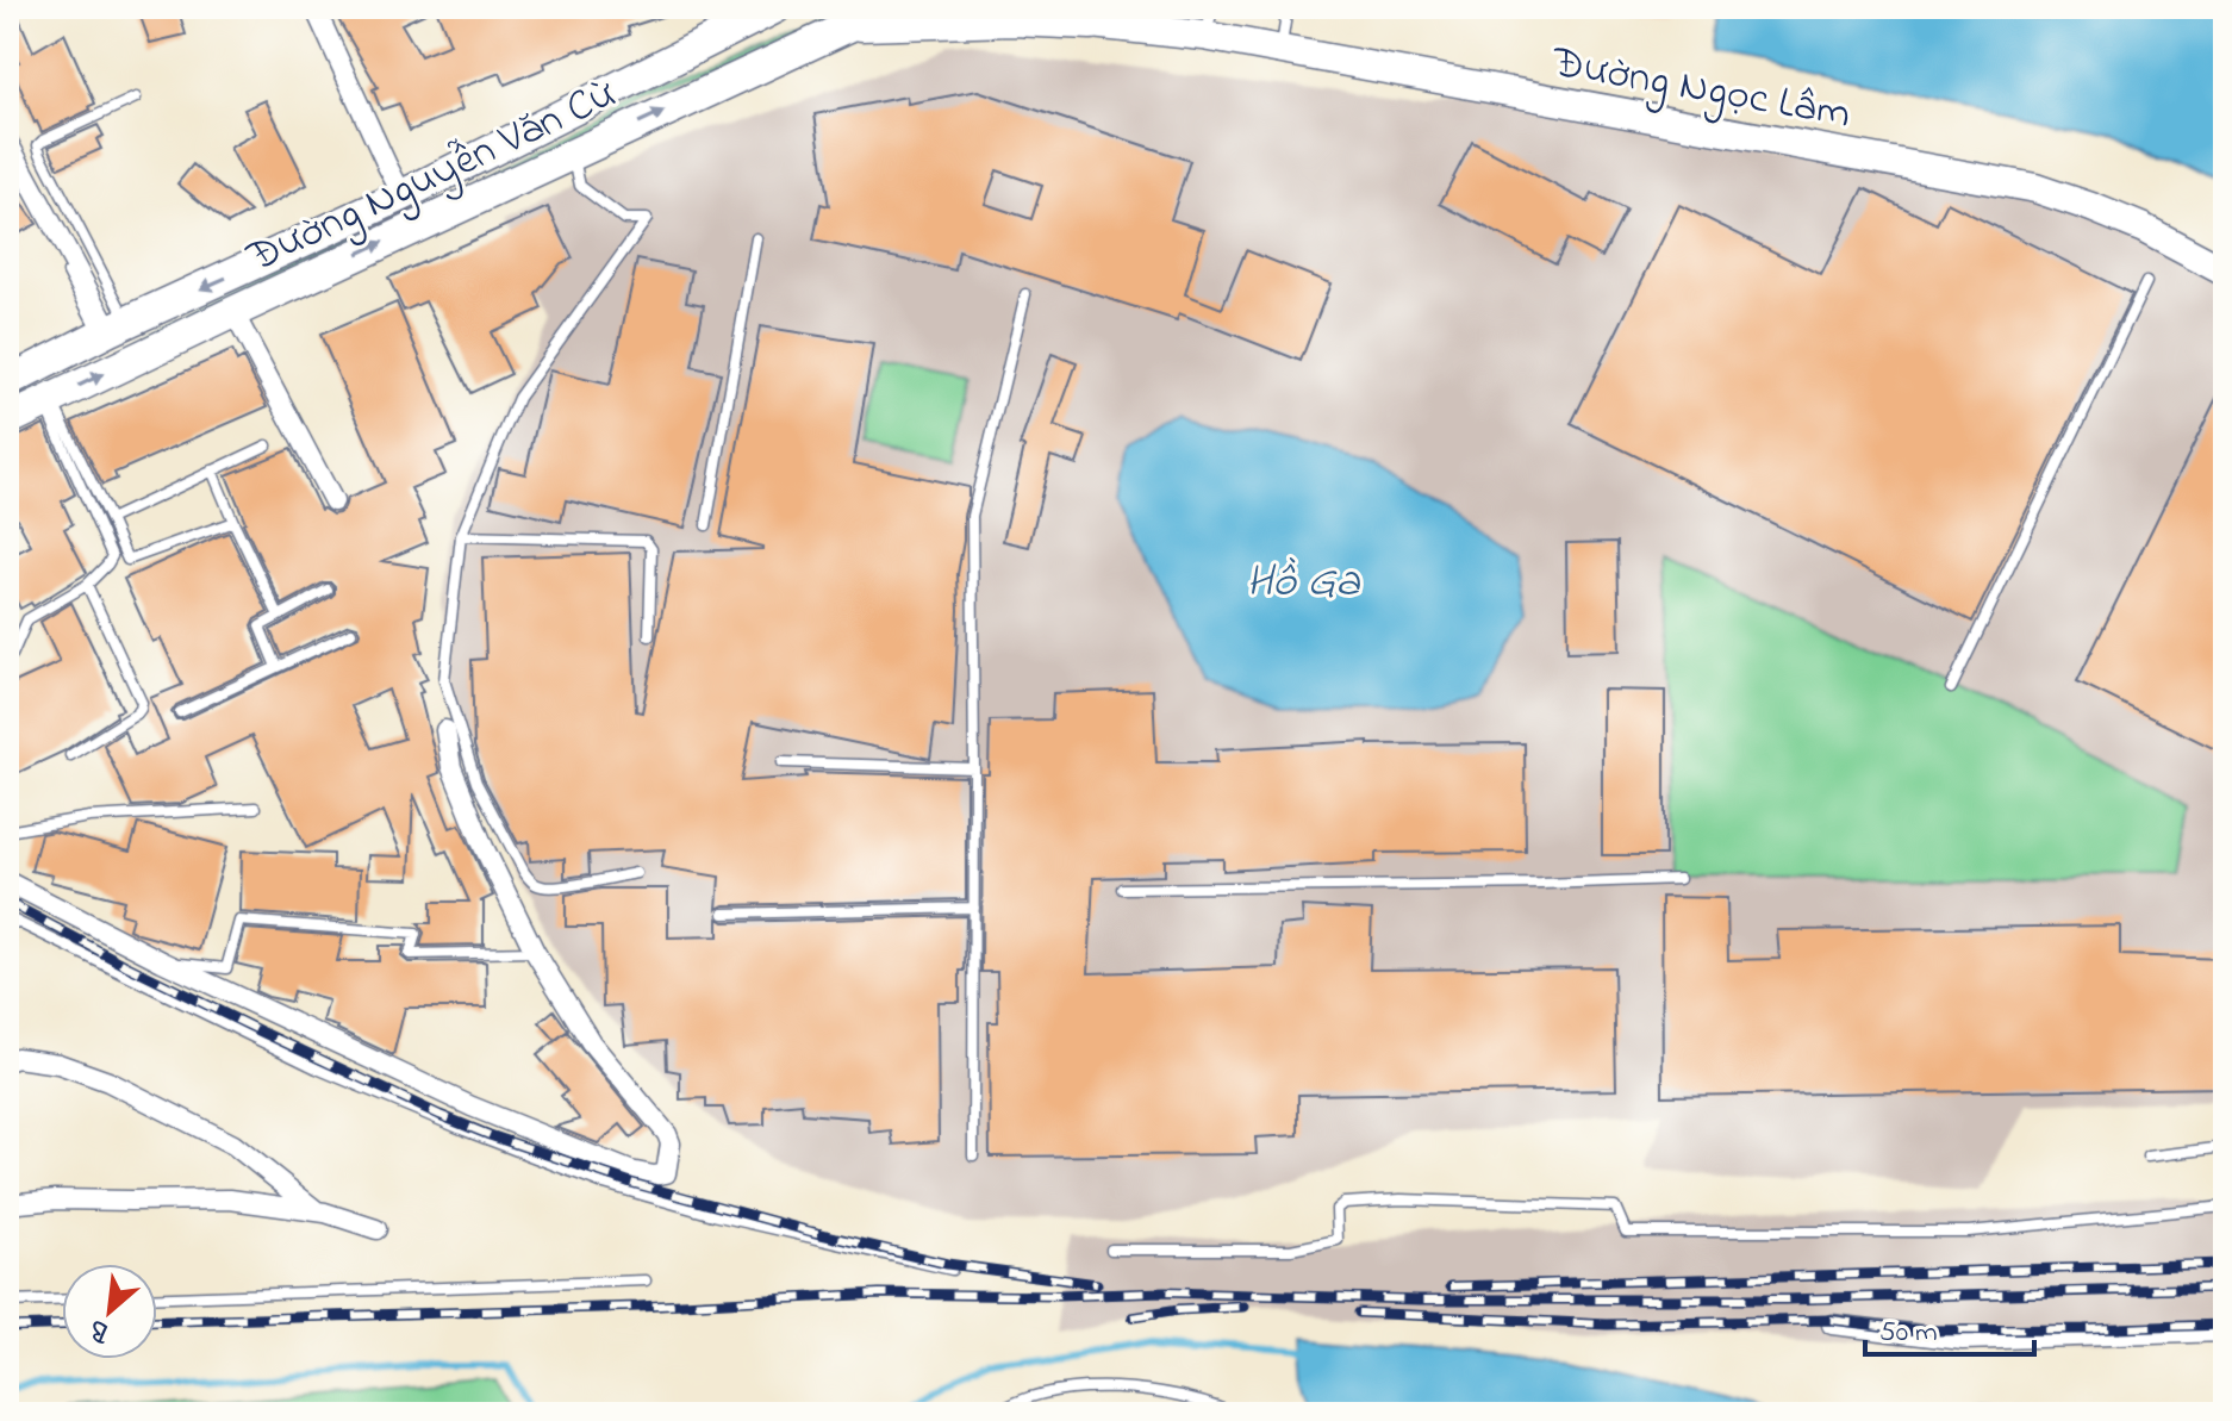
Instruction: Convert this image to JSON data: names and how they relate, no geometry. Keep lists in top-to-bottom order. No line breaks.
{"streets":{"main road":["Đường Ngọc Lâm","Đường Nguyễn Văn Cừ"]},"water":["Hồ Ga"],"scale_bar":"50 m","north":"bottom left"}
